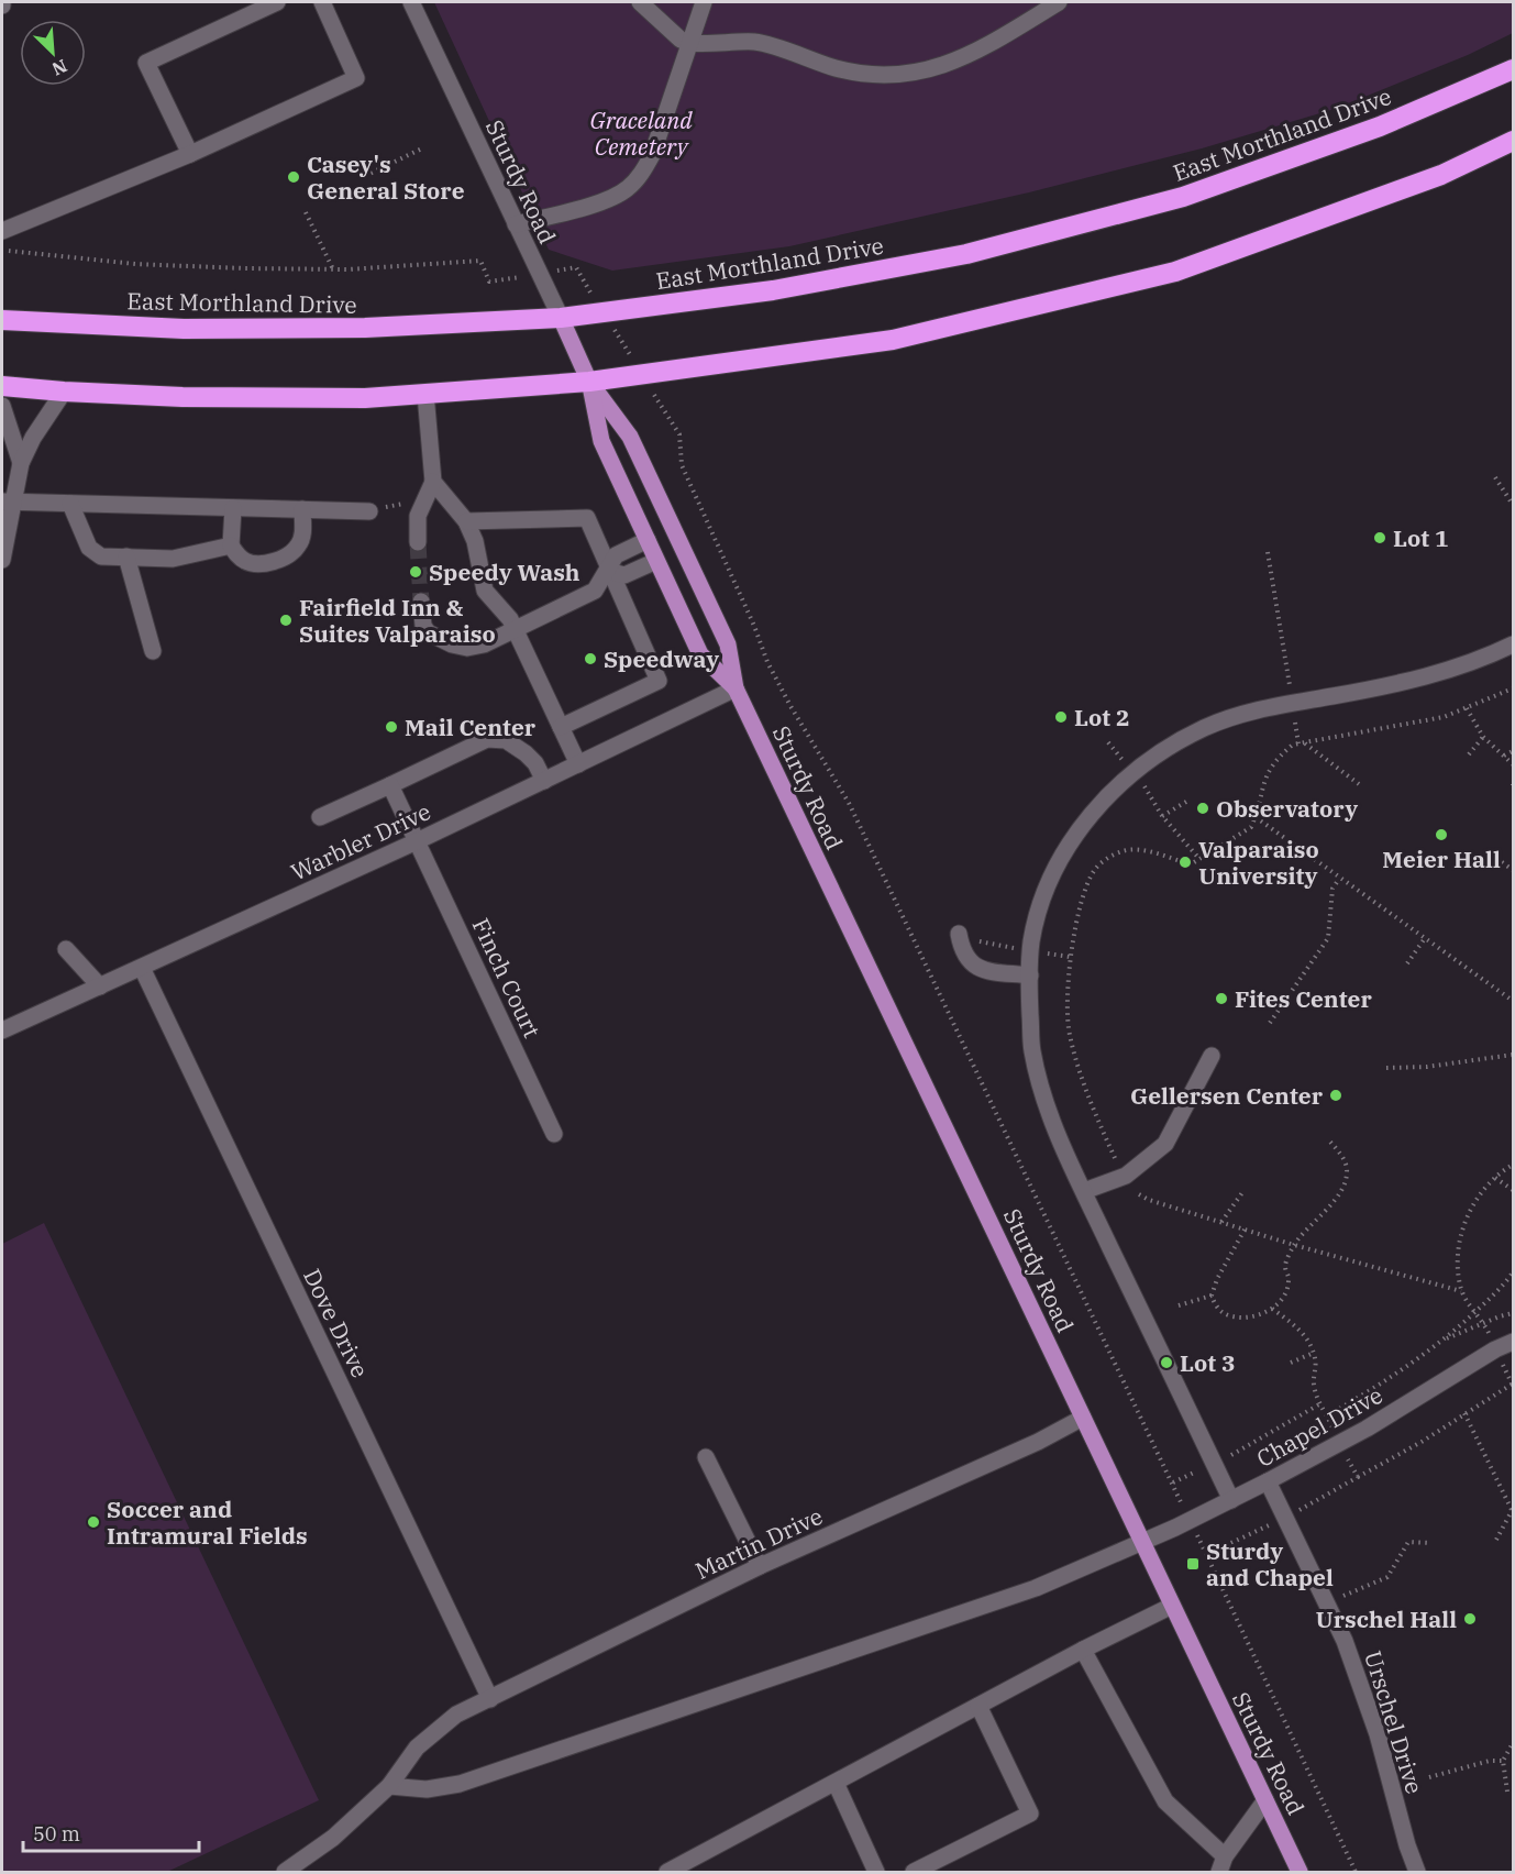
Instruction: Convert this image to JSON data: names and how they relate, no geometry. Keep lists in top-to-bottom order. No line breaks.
{"streets":{"highway":["East Morthland Drive"],"main road":["Sturdy Road"],"street":["Warbler Drive","Finch Court","Dove Drive","Chapel Drive","Martin Drive","Urschel Drive"]},"crossings":[["East Morthland Drive","Sturdy Road"],["Sturdy Road","Warbler Drive"],["Sturdy Road","Chapel Drive"],["Sturdy Road","Martin Drive"],["Warbler Drive","Finch Court"],["Warbler Drive","Dove Drive"],["Dove Drive","Martin Drive"],["Chapel Drive","Martin Drive"],["Chapel Drive","Urschel Drive"]],"parks":["Graceland Cemetery"],"places":{"other":["Casey's General Store","Lot 1","Speedy Wash","Fairfield Inn & Suites Valparaiso","Speedway","Lot 2","Mail Center","Observatory","Meier Hall","Valparaiso University","Fites Center","Gellersen Center","Lot 3","Soccer and Intramural Fields","Urschel Hall"],"transit":["Sturdy and Chapel"]},"scale_bar":"50 m","north":"bottom right"}
